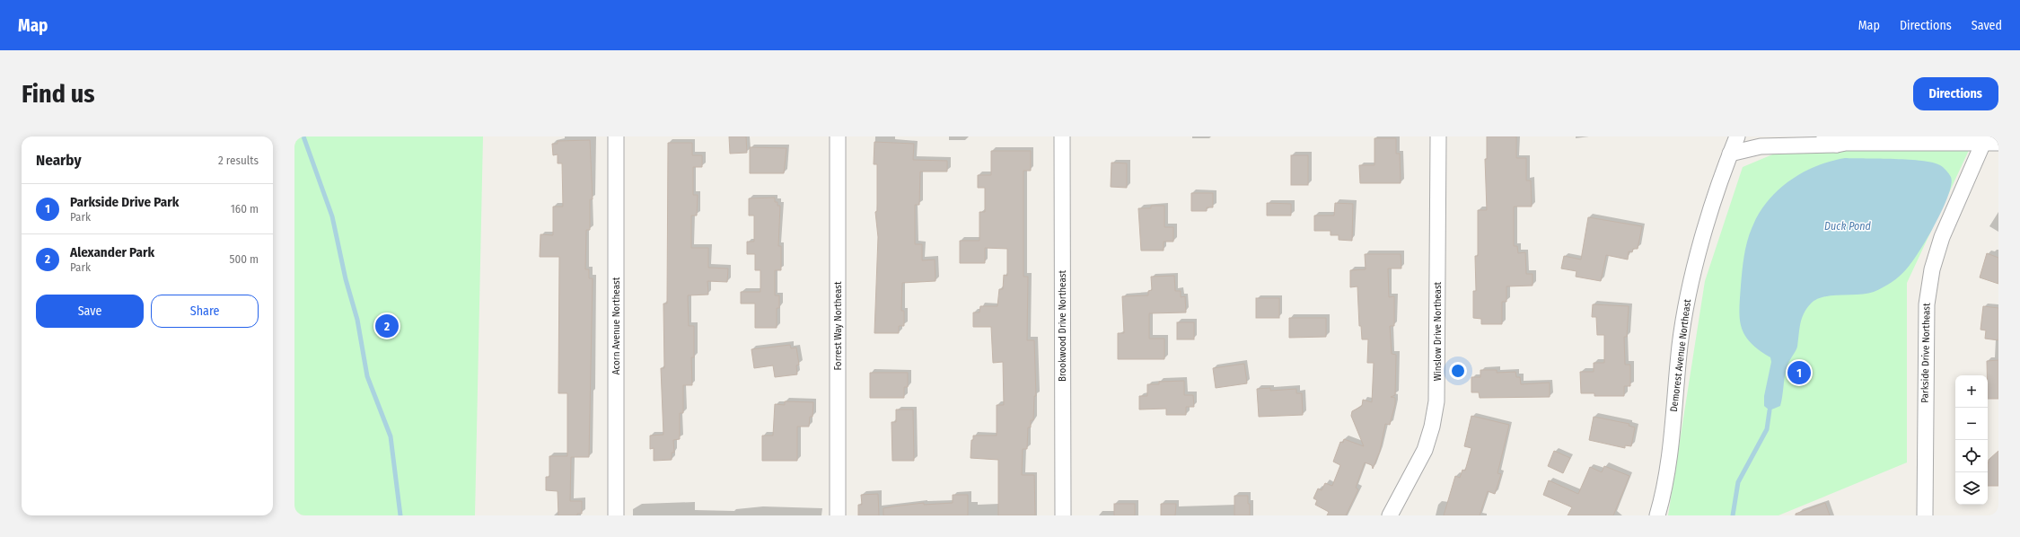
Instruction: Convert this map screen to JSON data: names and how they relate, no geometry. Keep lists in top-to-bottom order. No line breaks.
{"streets":{"street":["Acorn Avenue Northeast","Forrest Way Northeast","Brookwood Drive Northeast","Winslow Drive Northeast","Parkside Drive Northeast","Demorest Avenue Northeast"]},"water":["Duck Pond"],"page":{"header":"Map","nav":["Map","Directions","Saved"],"buttons":["Directions",["Save","Share"]],"title":"Find us","heading":["Nearby","2 results"],"list":[{"mark":"1","name":"Parkside Drive Park","note":"Park","value":"160 m"},{"mark":"2","name":"Alexander Park","note":"Park","value":"500 m"}],"pins":["2","1"],"map_buttons":["+","−"]}}
